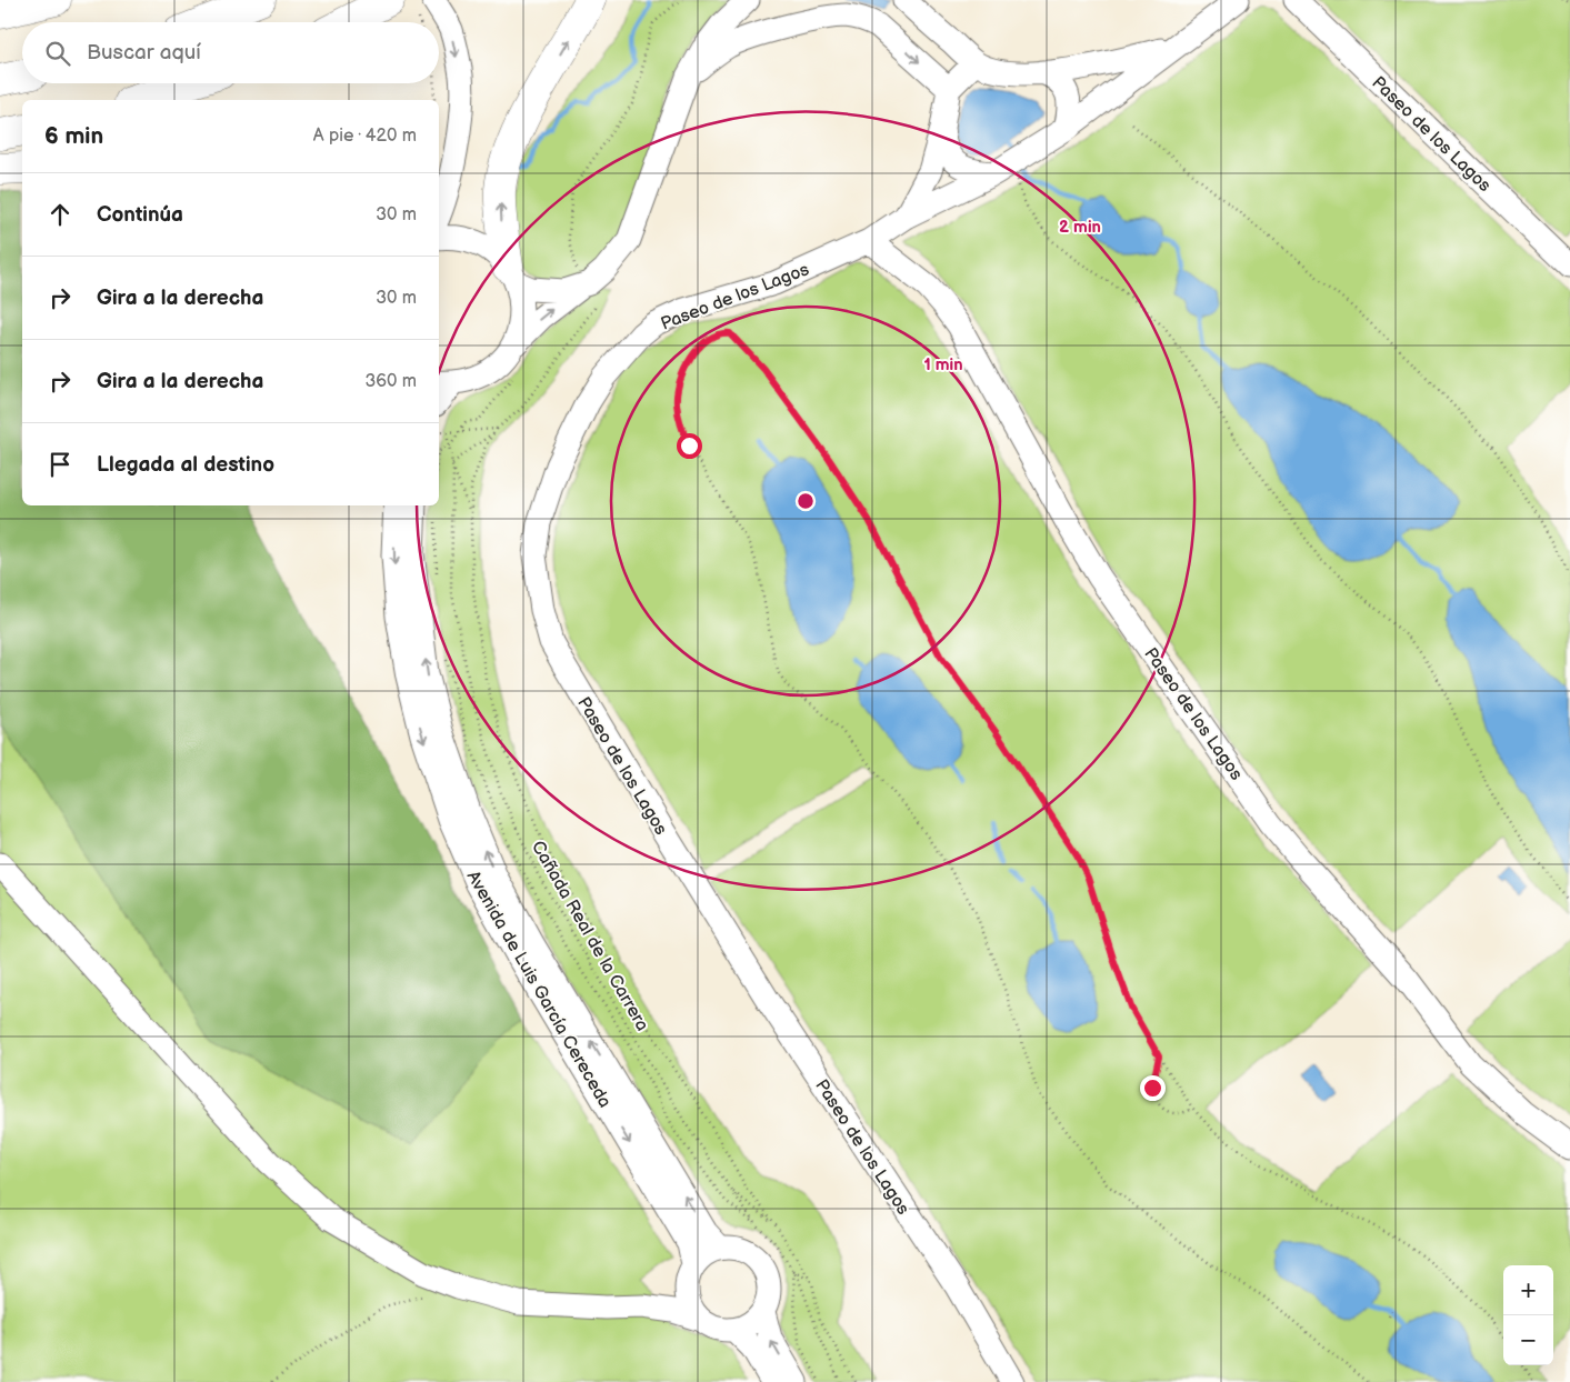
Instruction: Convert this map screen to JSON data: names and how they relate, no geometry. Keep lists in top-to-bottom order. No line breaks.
{"streets":{"street":["Paseo de los Lagos","Avenida de Luis García Cereceda"],"path":["Cañada Real de la Carrera"]},"page":{"search":"Buscar aquí","heading":["6 min","A pie · 420 m"],"list":[["Continúa","30 m"],["Gira a la derecha","30 m"],["Gira a la derecha","360 m"],"Llegada al destino"],"map_buttons":["+","−"]},"rings":["2 min","1 min"]}
